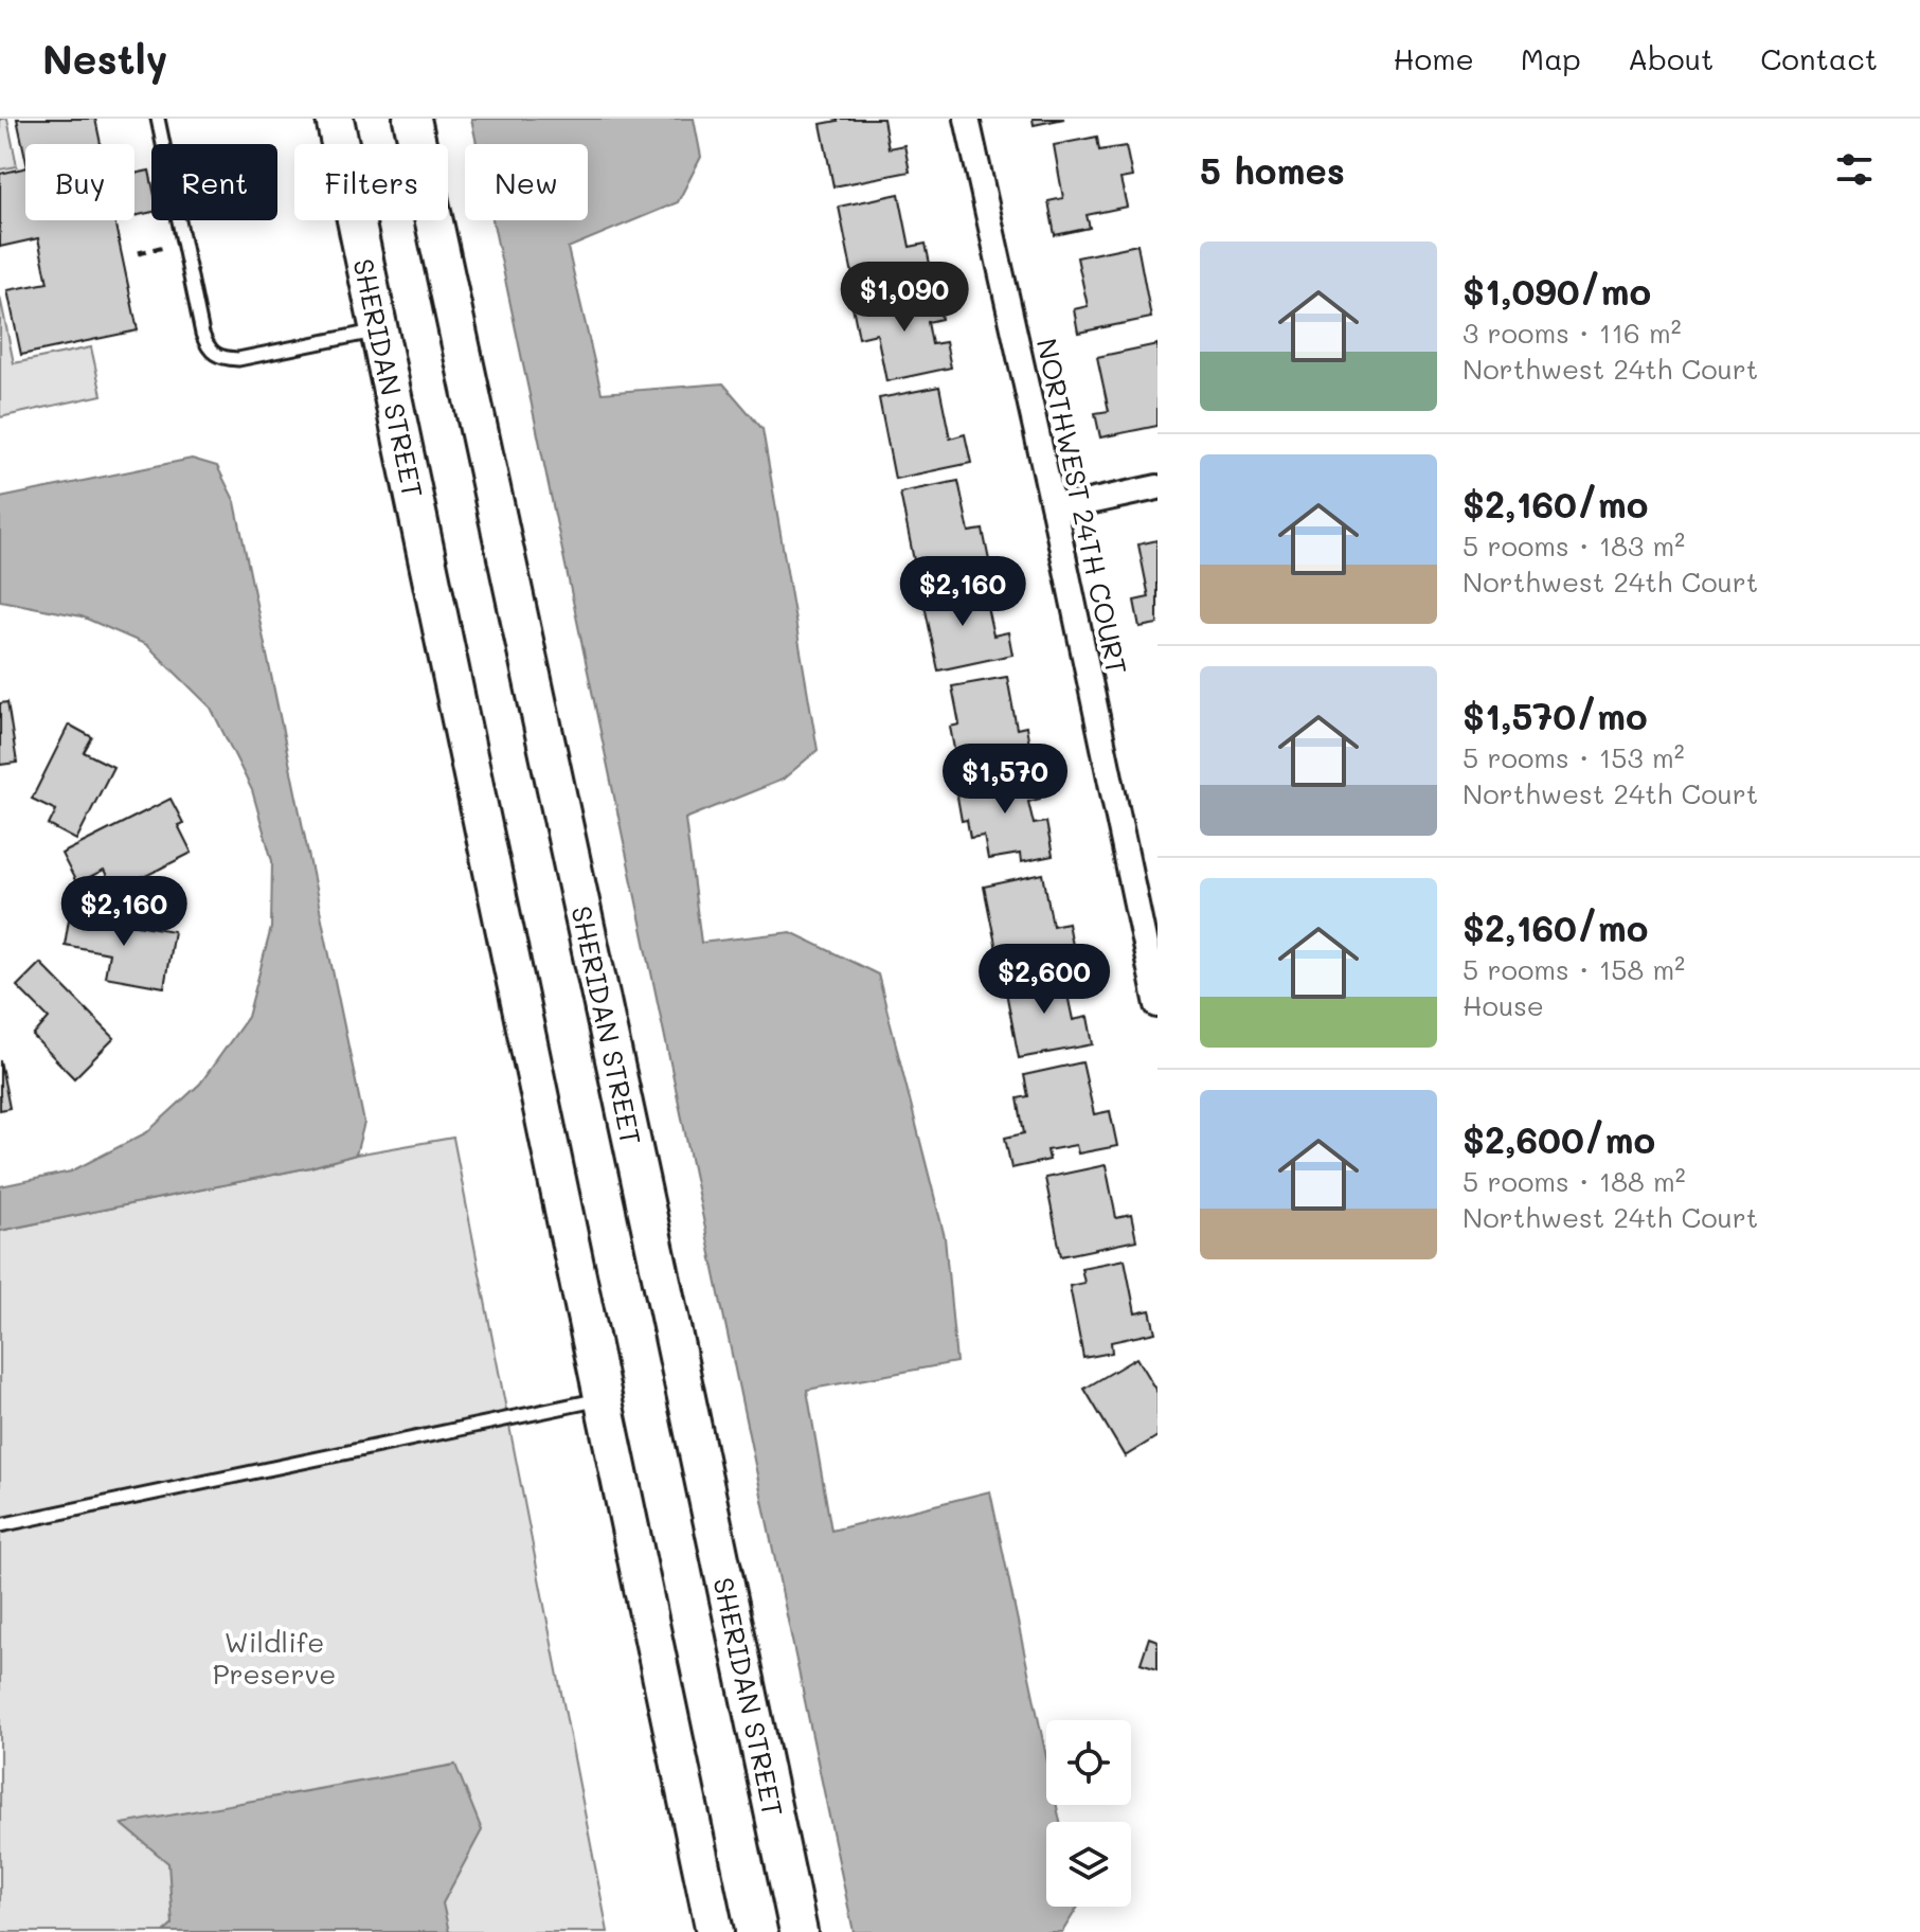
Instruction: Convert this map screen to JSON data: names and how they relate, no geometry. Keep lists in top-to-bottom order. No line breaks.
{"streets":{"main road":["SHERIDAN STREET"],"street":["NORTHWEST 24TH COURT"]},"parks":["Wildlife Preserve"],"page":{"header":"Nestly","nav":["Home","Map","About","Contact"],"heading":"5 homes","chip":["Buy","Rent","Filters","New"],"list":[{"name":"$1,090/mo","note":"3 rooms · 116 m² · Northwest 24th Court"},{"name":"$2,160/mo","note":"5 rooms · 183 m² · Northwest 24th Court"},{"name":"$1,570/mo","note":"5 rooms · 153 m² · Northwest 24th Court"},{"name":"$2,160/mo","note":"5 rooms · 158 m² · House"},{"name":"$2,600/mo","note":"5 rooms · 188 m² · Northwest 24th Court"}],"price":["$1,090","$2,160","$1,570","$2,160","$2,600"]}}
